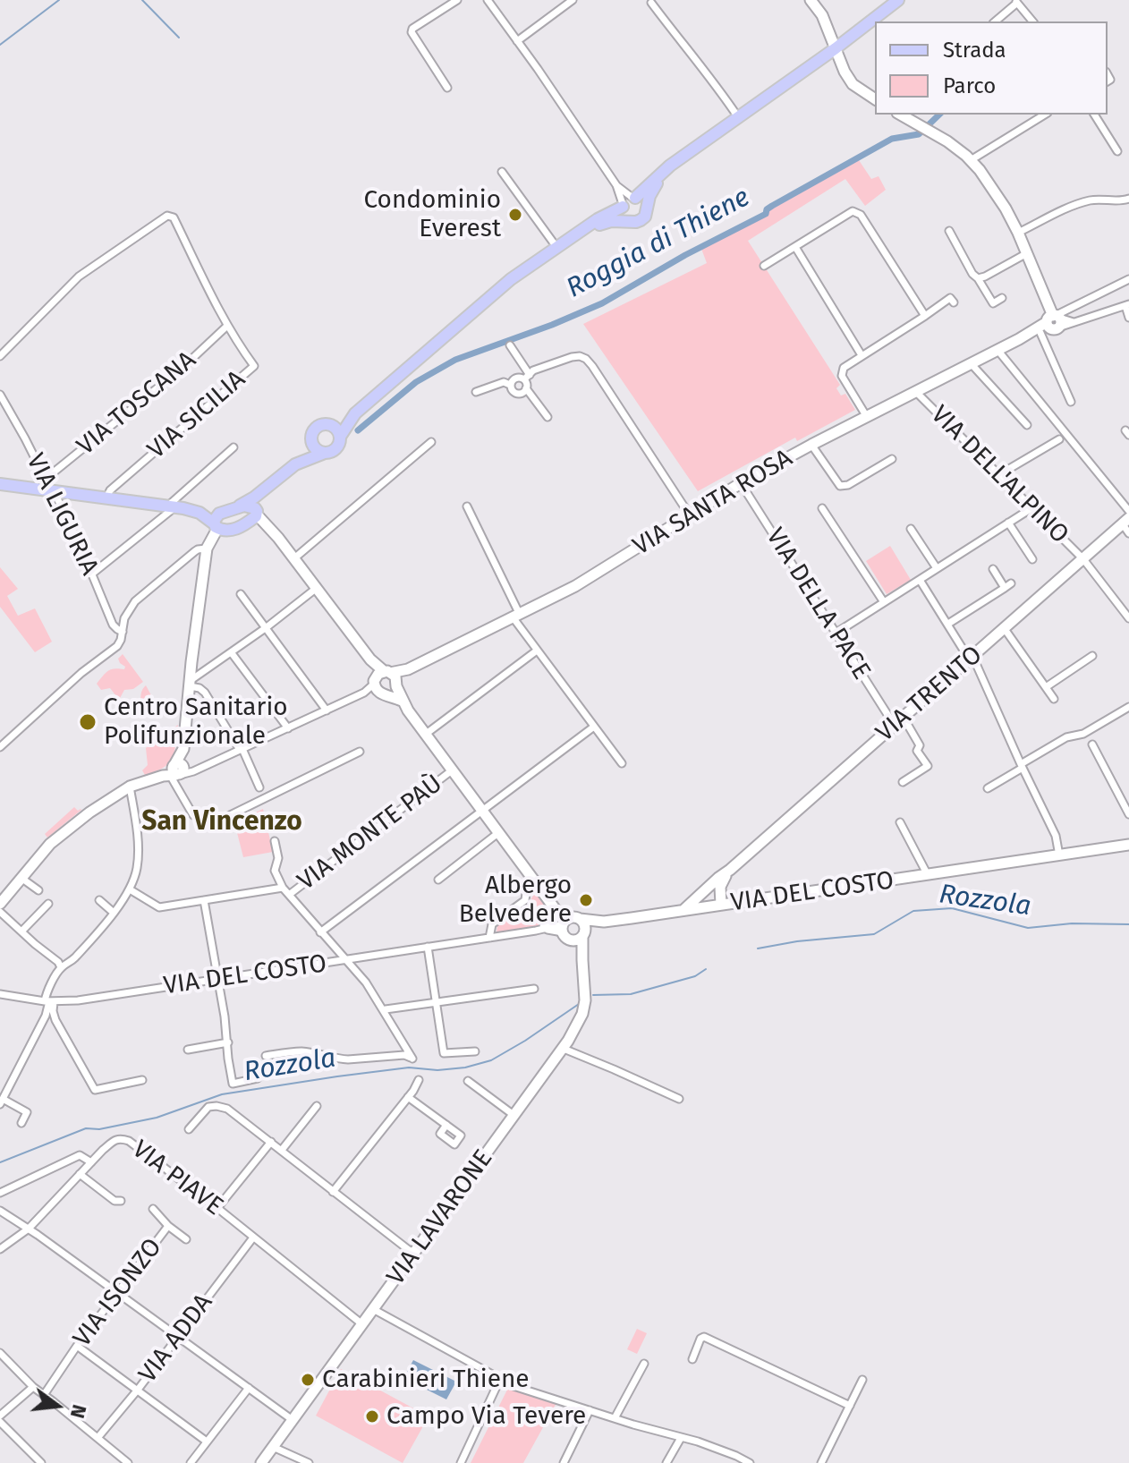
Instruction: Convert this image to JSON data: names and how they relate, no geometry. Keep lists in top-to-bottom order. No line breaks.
{"streets":{"street":["VIA TOSCANA","VIA SICILIA","VIA DELL'ALPINO","VIA SANTA ROSA","VIA LIGURIA","VIA DELLA PACE","VIA TRENTO","VIA MONTE PAÙ","VIA DEL COSTO","VIA PIAVE","VIA LAVARONE","VIA ISONZO","VIA ADDA"]},"crossings":[["VIA TOSCANA","VIA SICILIA"],["VIA TOSCANA","VIA LIGURIA"],["VIA DELL'ALPINO","VIA SANTA ROSA"],["VIA DELL'ALPINO","VIA TRENTO"],["VIA SANTA ROSA","VIA DELLA PACE"],["VIA DELLA PACE","VIA TRENTO"],["VIA TRENTO","VIA DEL COSTO"],["VIA DEL COSTO","VIA LAVARONE"],["VIA PIAVE","VIA LAVARONE"],["VIA PIAVE","VIA ADDA"]],"districts":["San Vincenzo"],"water":["Roggia di Thiene","Rozzola"],"places":["Condominio Everest","Centro Sanitario Polifunzionale","Albergo Belvedere","Carabinieri Thiene","Campo Via Tevere"],"legend":["Strada","Parco"],"north":"right"}
